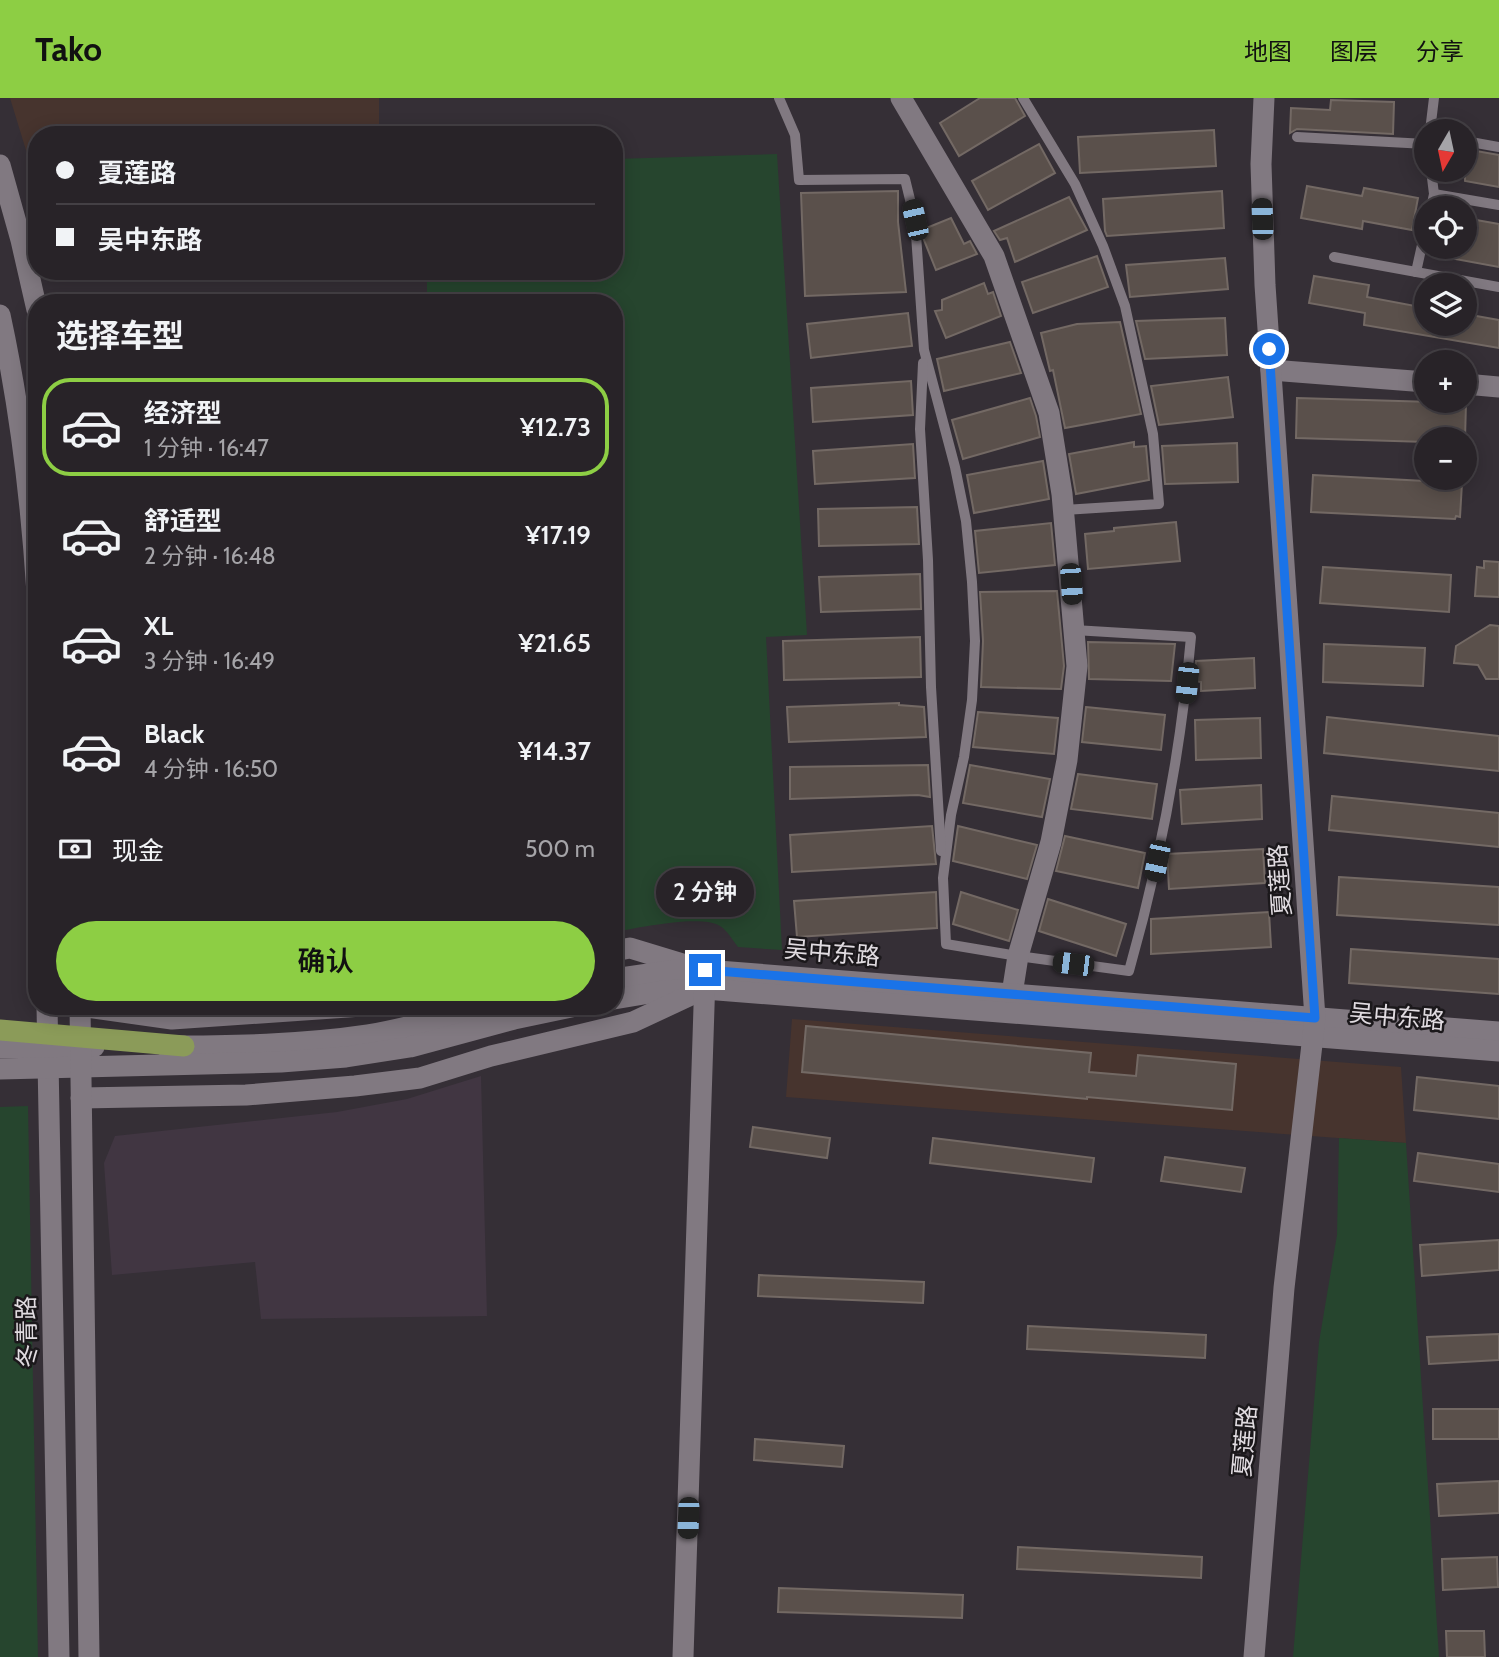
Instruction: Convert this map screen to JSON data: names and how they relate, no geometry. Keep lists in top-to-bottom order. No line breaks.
{"streets":{"main road":["夏莲路","吴中东路","冬青路"]},"crossings":[["夏莲路","吴中东路"]],"north":"bottom","page":{"header":"Tako","nav":["地图","图层","分享"],"map_buttons":["+","−"],"banner":["夏莲路","吴中东路"],"heading":"选择车型","list":[{"name":"经济型","note":"1 分钟 · 16:47","value":"¥12.73"},{"name":"舒适型","note":"2 分钟 · 16:48","value":"¥17.19"},{"name":"XL","note":"3 分钟 · 16:49","value":"¥21.65"},{"name":"Black","note":"4 分钟 · 16:50","value":"¥14.37"}],"pay":["现金","500 m"],"bubble":"2 分钟","buttons":"确认"}}
